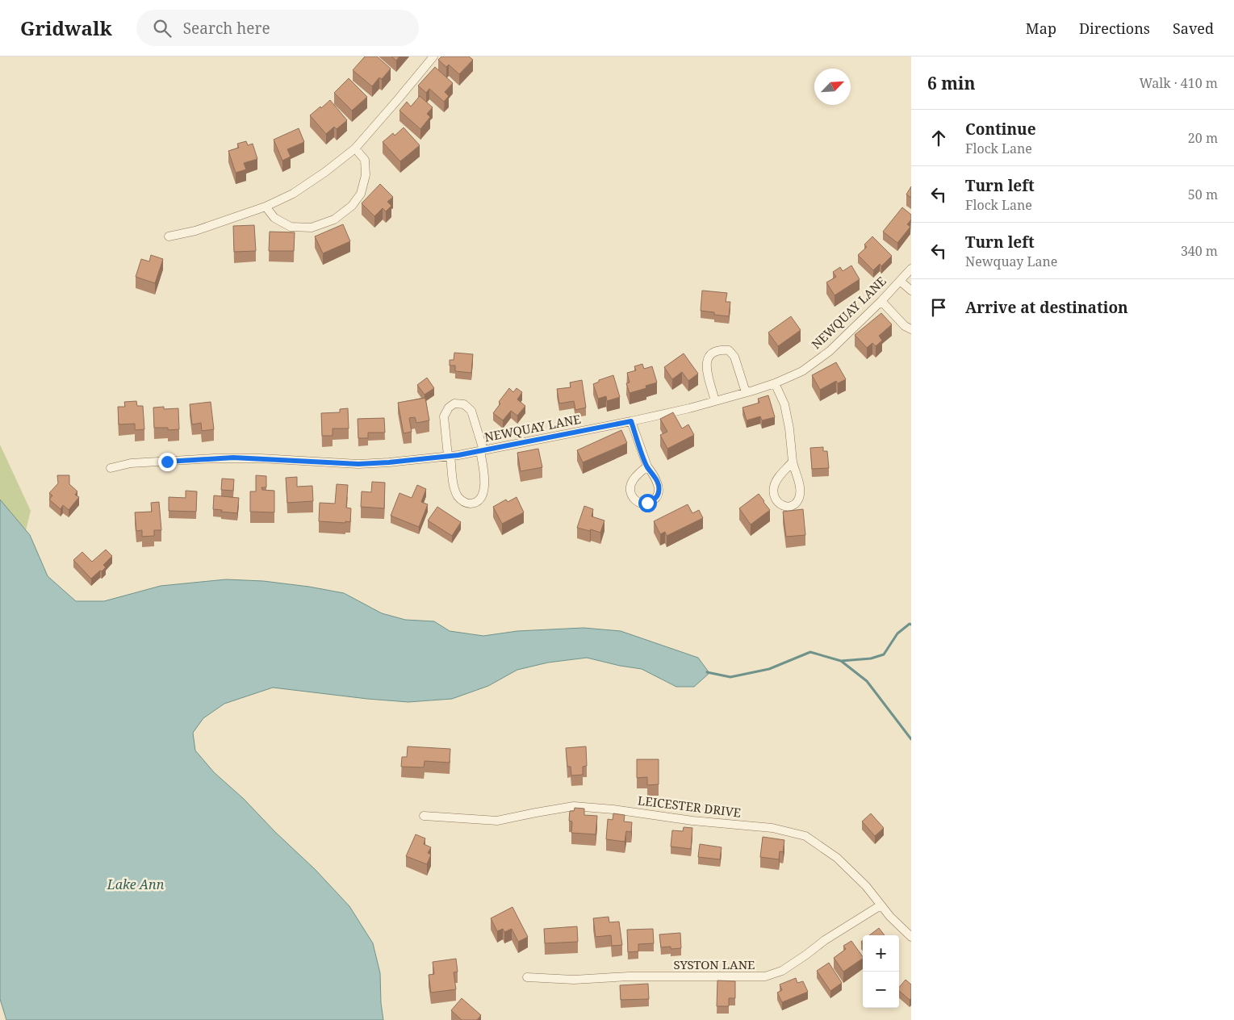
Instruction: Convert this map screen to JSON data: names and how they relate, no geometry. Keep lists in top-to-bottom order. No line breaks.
{"streets":{"street":["NEWQUAY LANE","LEICESTER DRIVE","SYSTON LANE"]},"crossings":[["LEICESTER DRIVE","SYSTON LANE"]],"water":["Lake Ann"],"north":"top right","page":{"header":"Gridwalk","search":"Search here","nav":["Map","Directions","Saved"],"heading":["6 min","Walk · 410 m"],"list":[["Continue","Flock Lane","20 m"],["Turn left","Flock Lane","50 m"],["Turn left","Newquay Lane","340 m"],"Arrive at destination"],"map_buttons":["+","−"]}}
